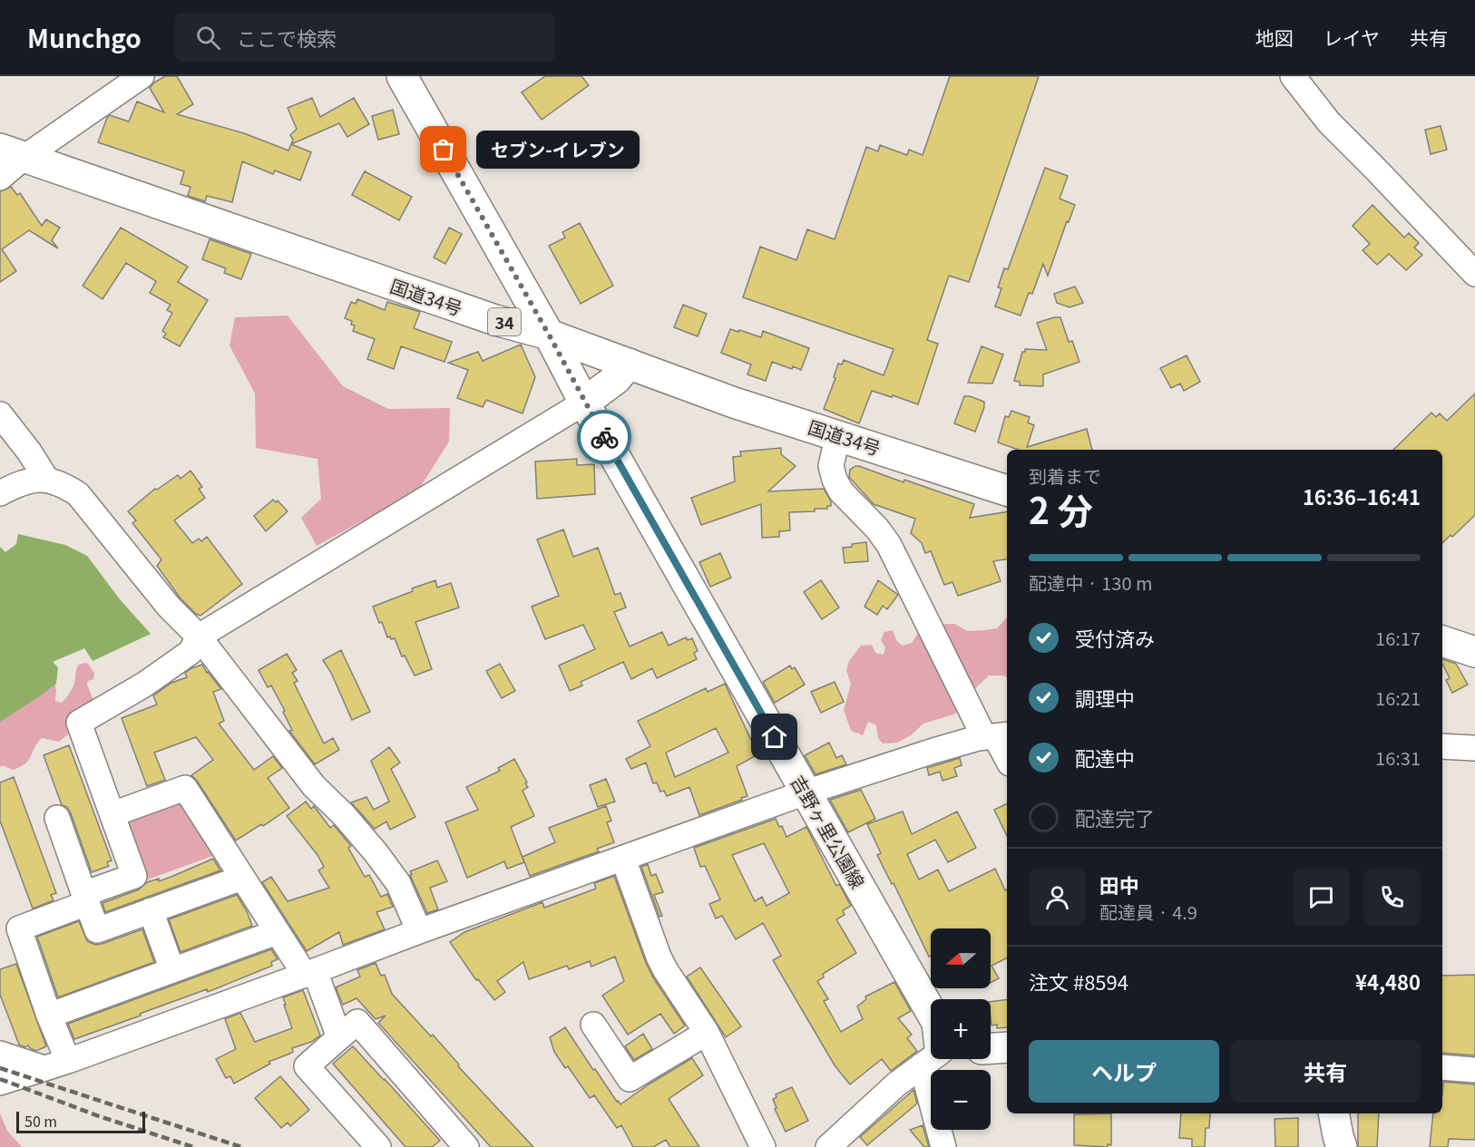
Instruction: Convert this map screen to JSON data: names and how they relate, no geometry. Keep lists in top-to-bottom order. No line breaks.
{"streets":{"main road":["国道34号","34","吉野ヶ里公園線"]},"crossings":[["国道34号","吉野ヶ里公園線"]],"places":["セブン-イレブン"],"scale_bar":"50 m","north":"left","page":{"header":"Munchgo","search":"ここで検索","nav":["地図","レイヤ","共有"],"bubble":"セブン-イレブン","heading":["2 分","到着まで","16:36–16:41"],"panel":["田中","配達員 · 4.9","注文 #8594","¥4,480"],"bar":"配達中 · 130 m","list":[["受付済み","16:17"],["調理中","16:21"],["配達中","16:31"],"配達完了"],"map_buttons":["+","−"],"buttons":["ヘルプ","共有"],"scale":"50 m"}}
